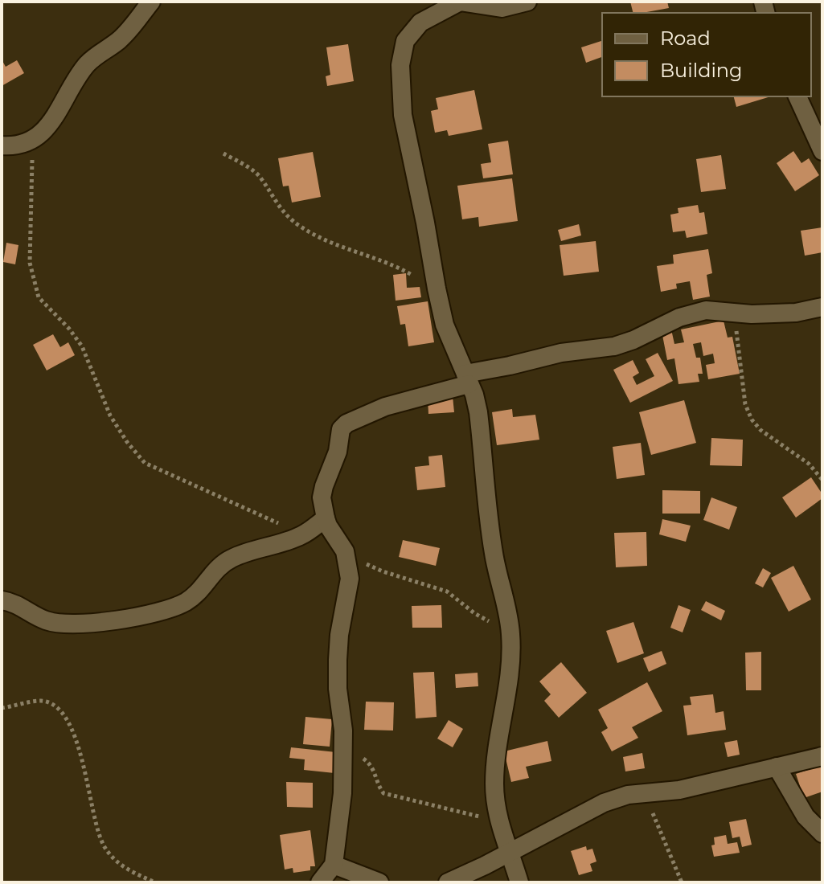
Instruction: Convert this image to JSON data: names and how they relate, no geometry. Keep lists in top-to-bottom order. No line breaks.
{"legend":["Road","Building"]}
